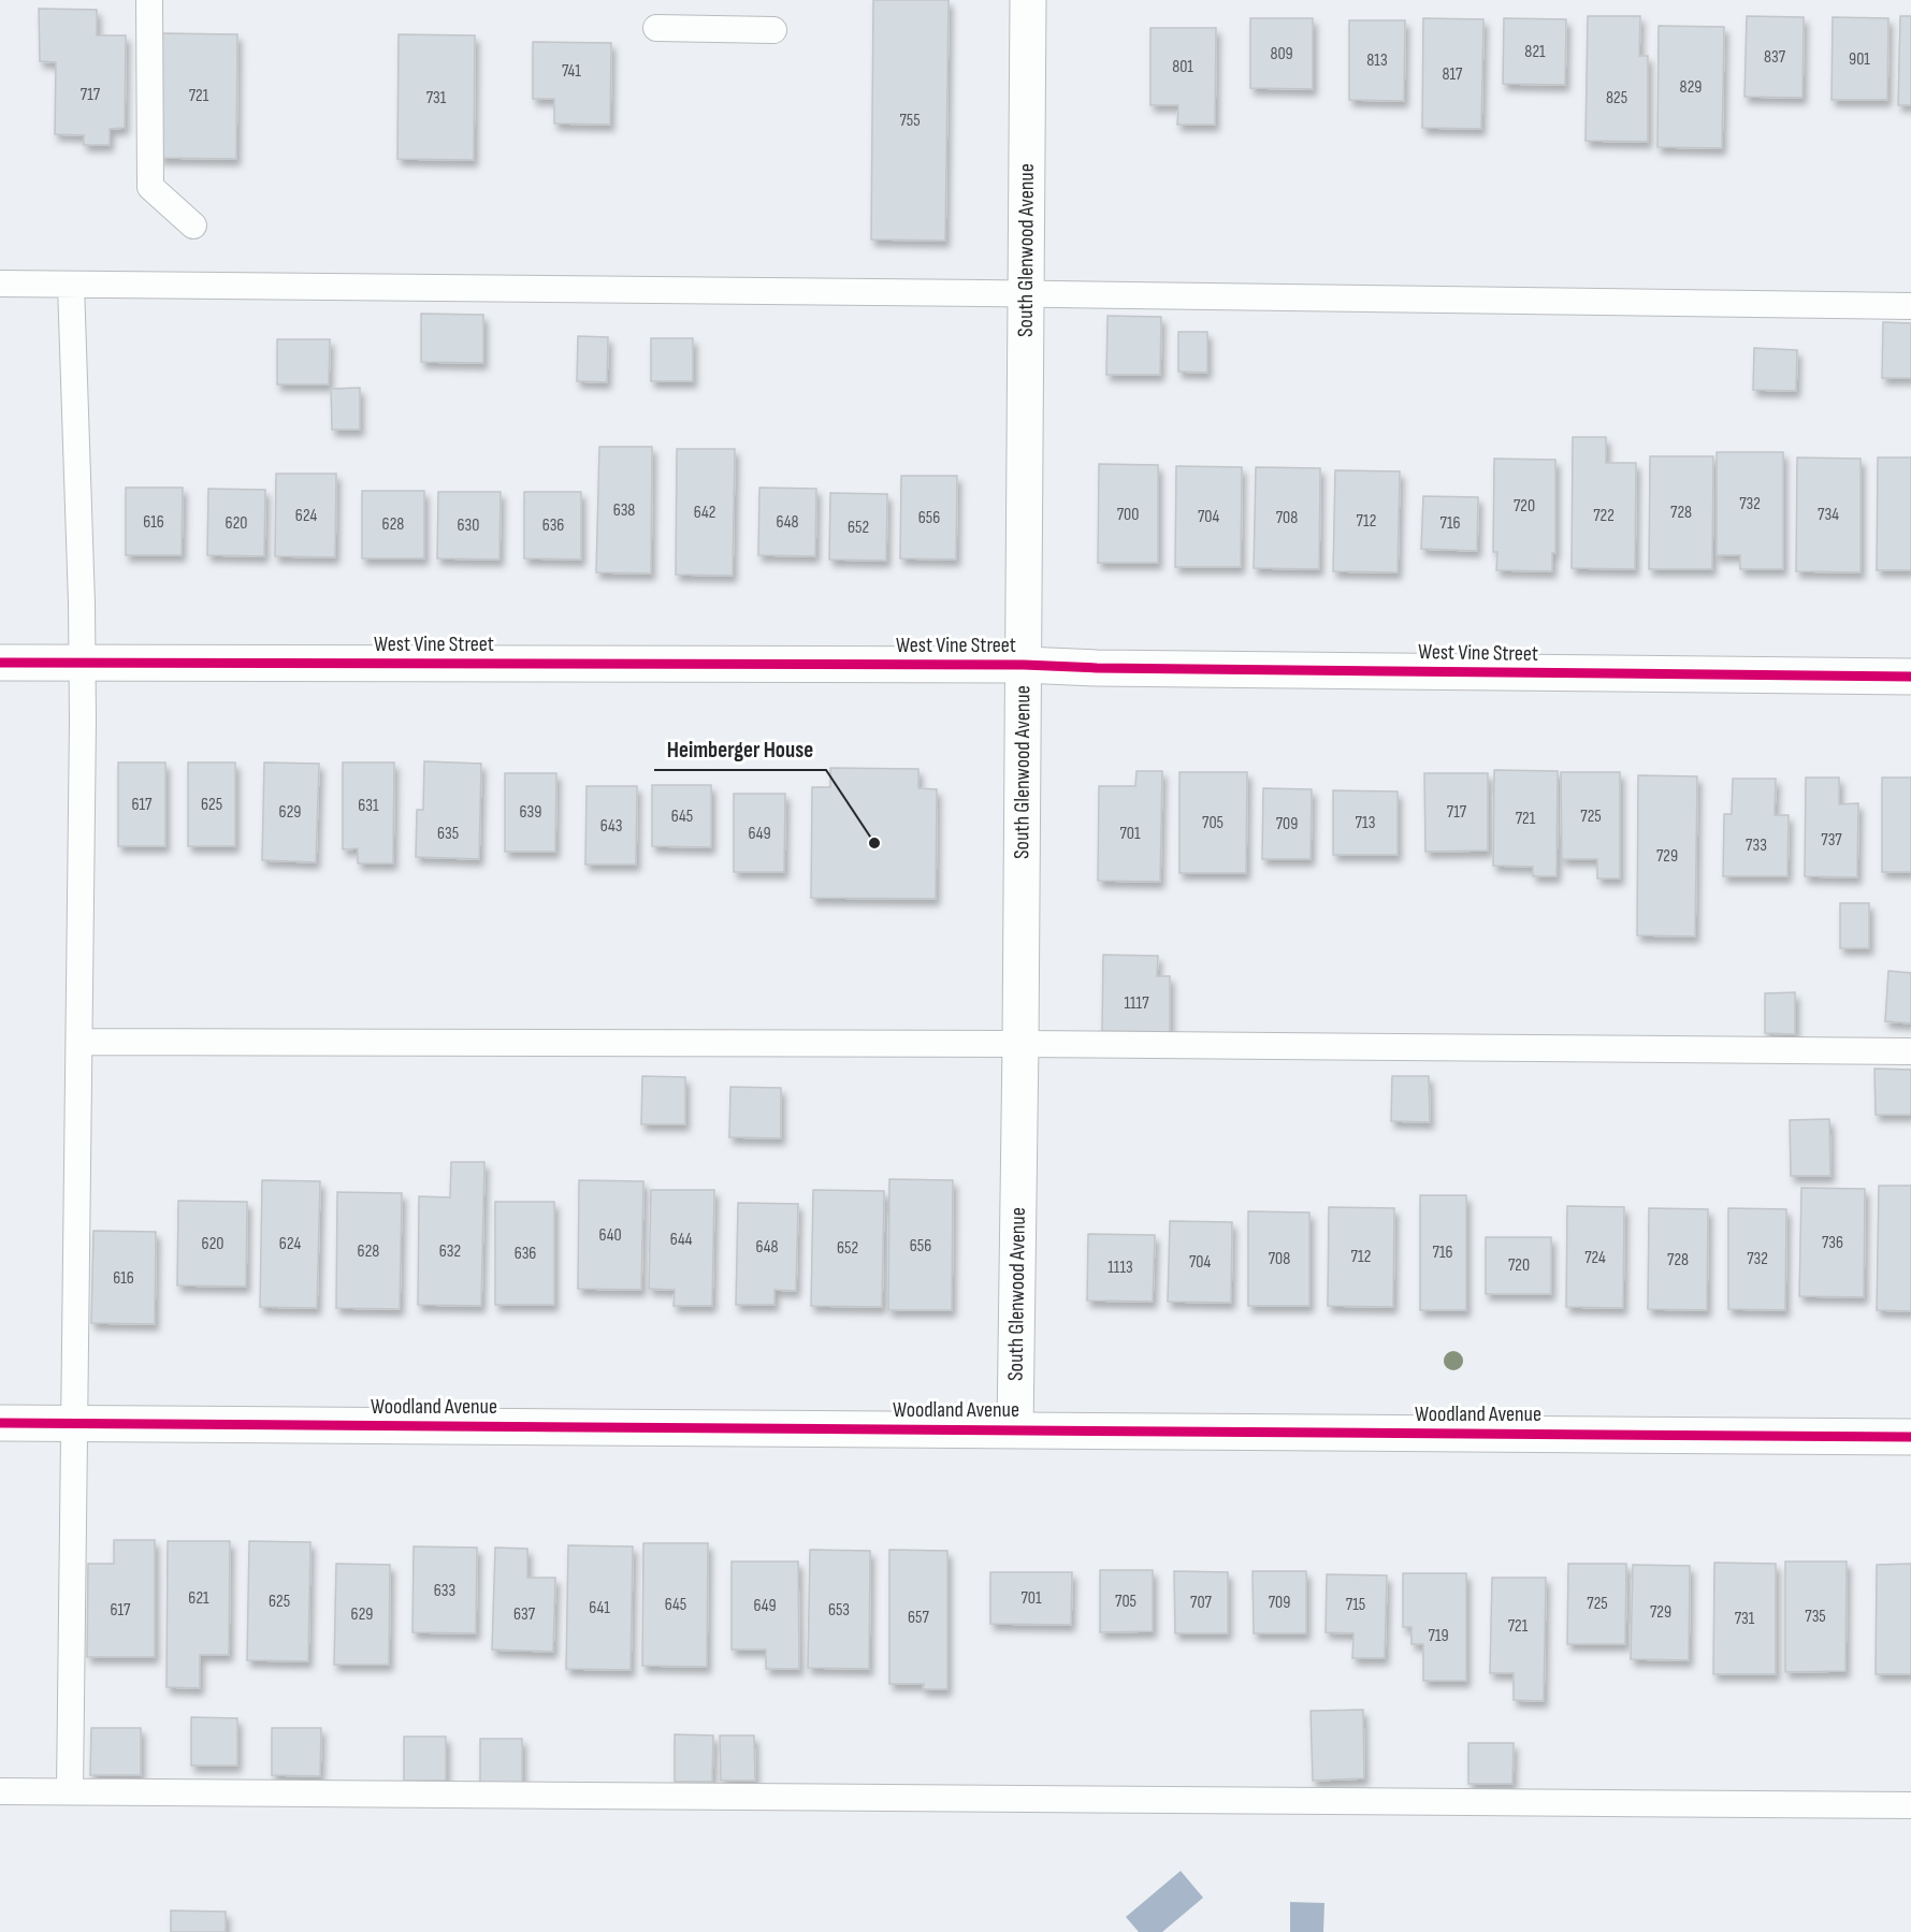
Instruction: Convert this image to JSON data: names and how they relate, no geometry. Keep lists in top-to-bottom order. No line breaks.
{"streets":{"street":["South Glenwood Avenue","West Vine Street","Woodland Avenue"]},"crossings":[["South Glenwood Avenue","West Vine Street"],["South Glenwood Avenue","Woodland Avenue"]],"places":["Heimberger House"],"house_numbers":["821","809","837","901","813","801","741","817","829","717","721","731","825","755","732","720","638","642","728","700","734","624","722","704","656","708","712","616","648","620","716","628","630","636","652","617","625","631","629","639","717","645","725","721","705","713","709","643","635","649","701","737","733","729","1117","640","644","736","620","624","656","648","652","628","632","716","636","712","724","708","732","728","704","720","1113","616","633","621","701","625","705","707","709","725","645","715","649","641","617","653","729","629","637","735","657","731","721","719"]}
